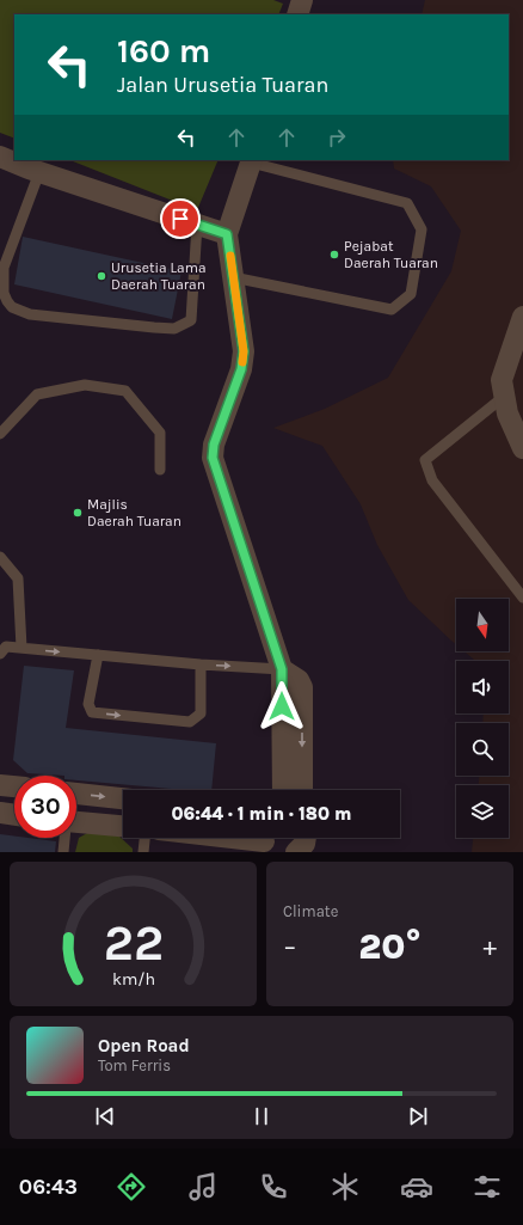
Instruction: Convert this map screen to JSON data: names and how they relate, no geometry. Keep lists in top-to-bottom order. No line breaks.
{"places":["Pejabat Daerah Tuaran","Urusetia Lama Daerah Tuaran","Majlis Daerah Tuaran"],"north":"bottom","page":{"turn":["160 m","Jalan Urusetia Tuaran"],"limit":"30","trip":"06:44 · 1 min · 180 m","tile":"Climate","heat":["−","20°","+"],"song":["Open Road","Tom Ferris"],"tabs":"06:43","gauge":["22","km/h"]}}
